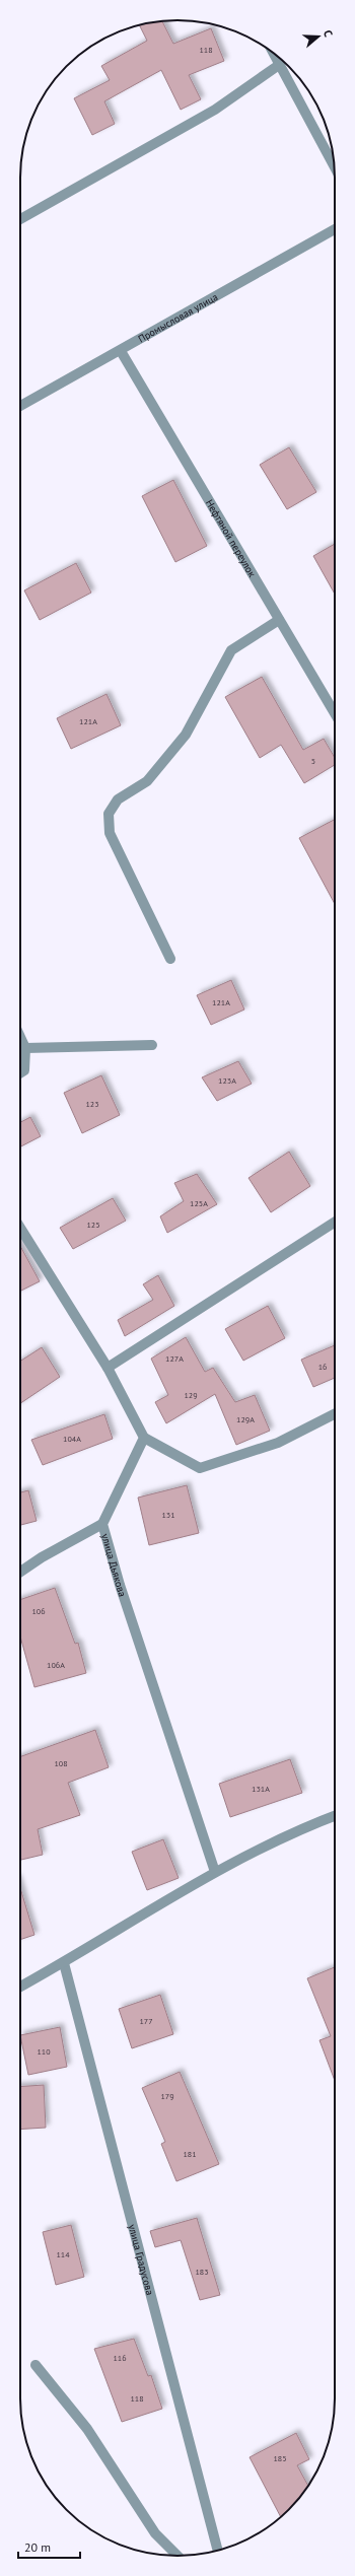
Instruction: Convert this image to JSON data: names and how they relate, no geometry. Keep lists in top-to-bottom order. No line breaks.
{"streets":{"street":["Промысловая улица","Нефтяной переулок","улица Дьякова","улица Градусова"]},"crossings":[["Промысловая улица","Нефтяной переулок"]],"house_numbers":["118","121А","5","121А","123А","123","125А","125","127А","16","129","129А","104А","131","106","106А","108","131А","177","110","179","181","114","183","116","118","185"],"scale_bar":"20 m","north":"right"}
